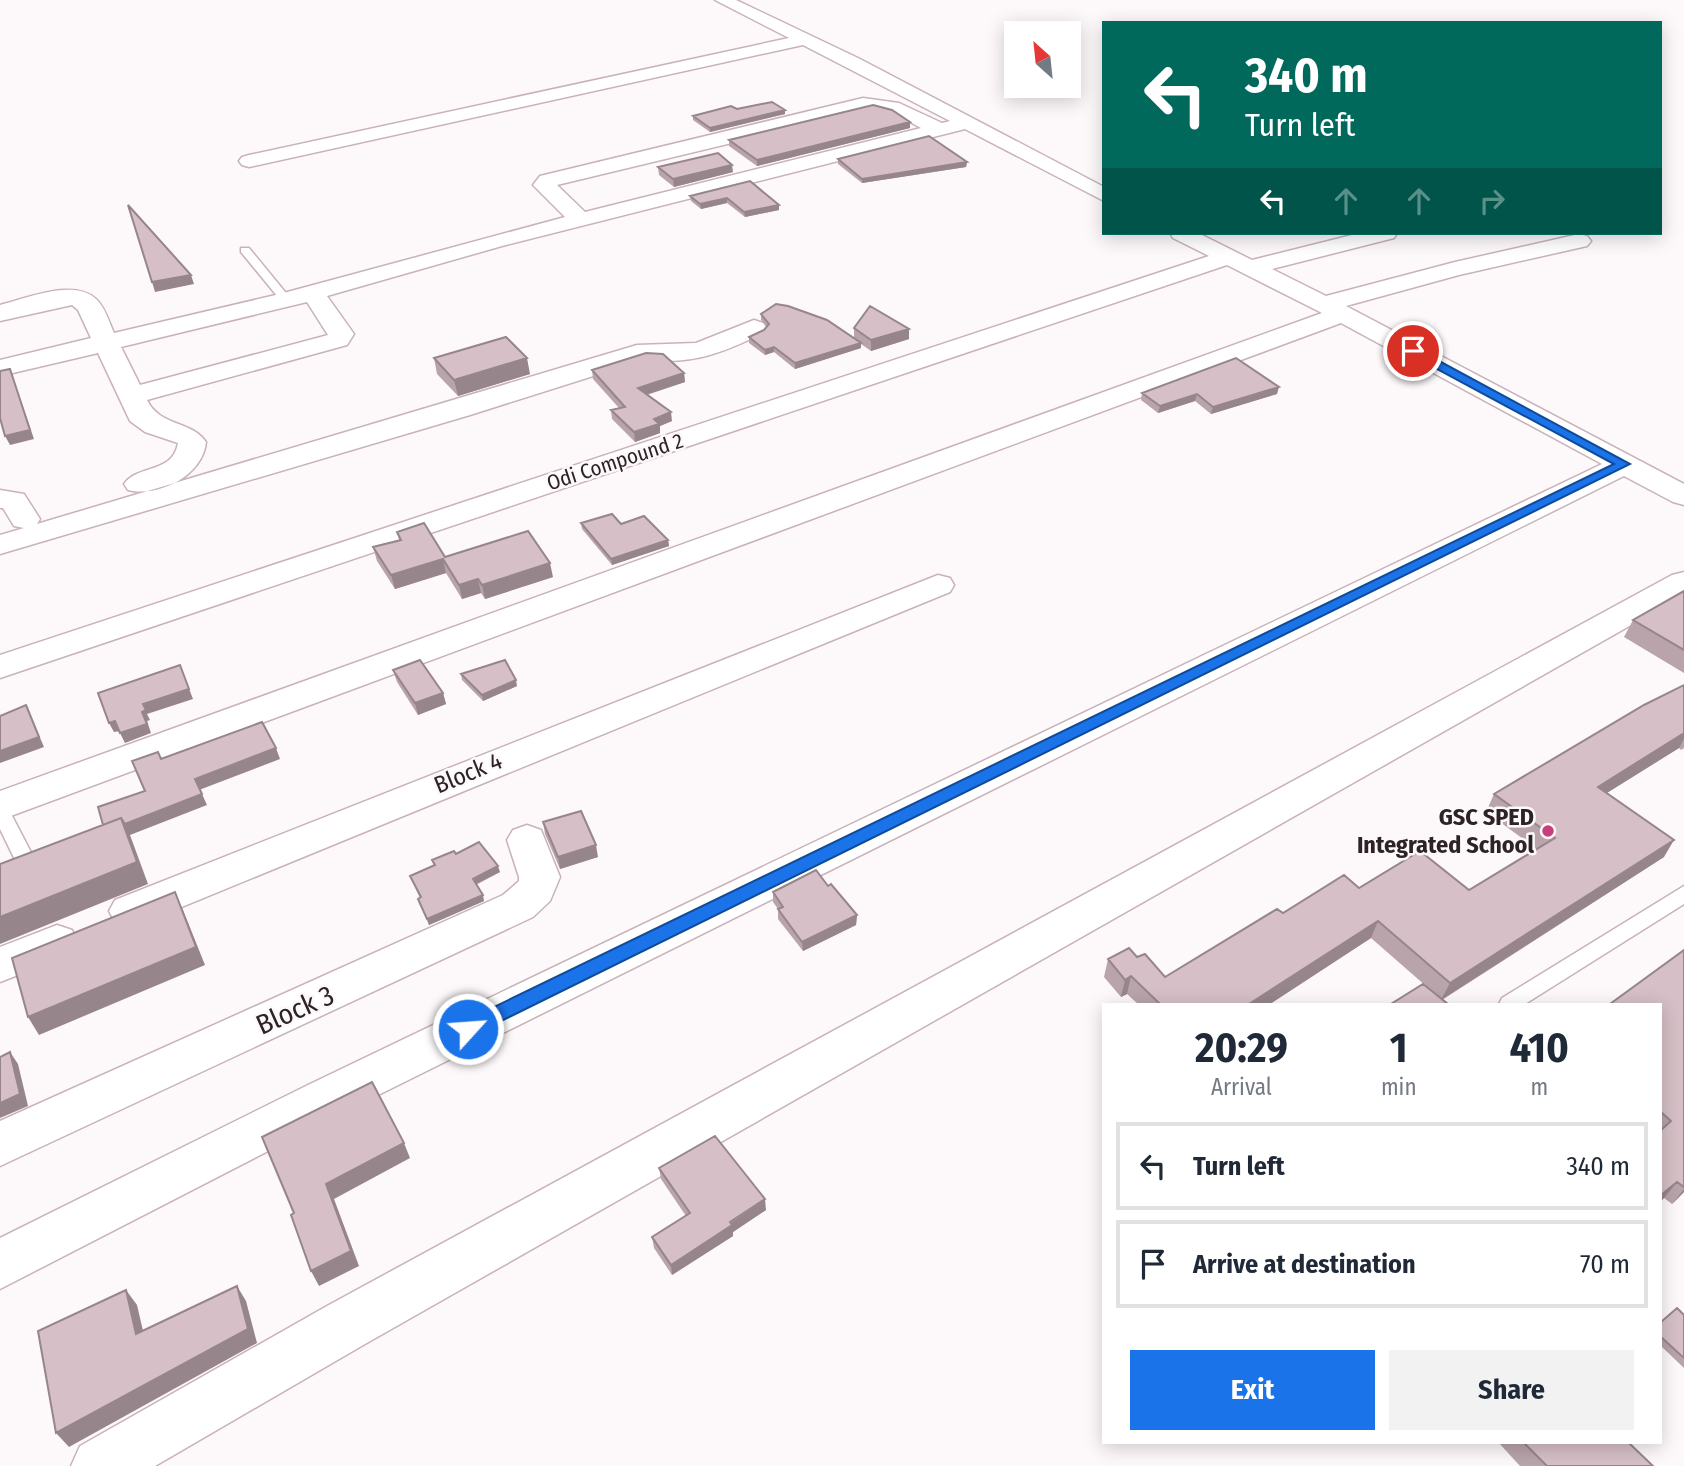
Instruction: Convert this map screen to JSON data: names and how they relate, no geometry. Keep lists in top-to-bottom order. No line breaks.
{"streets":{"street":["Odi Compound 2","Block 4","Block 3"]},"places":["GSC SPED Integrated School"],"north":"top left","page":{"turn":["340 m","Turn left"],"eta":["20:29","Arrival","1","min","410","m"],"list":[{"name":"Turn left","value":"340 m"},{"name":"Arrive at destination","value":"70 m"}],"buttons":["Exit","Share"]}}
